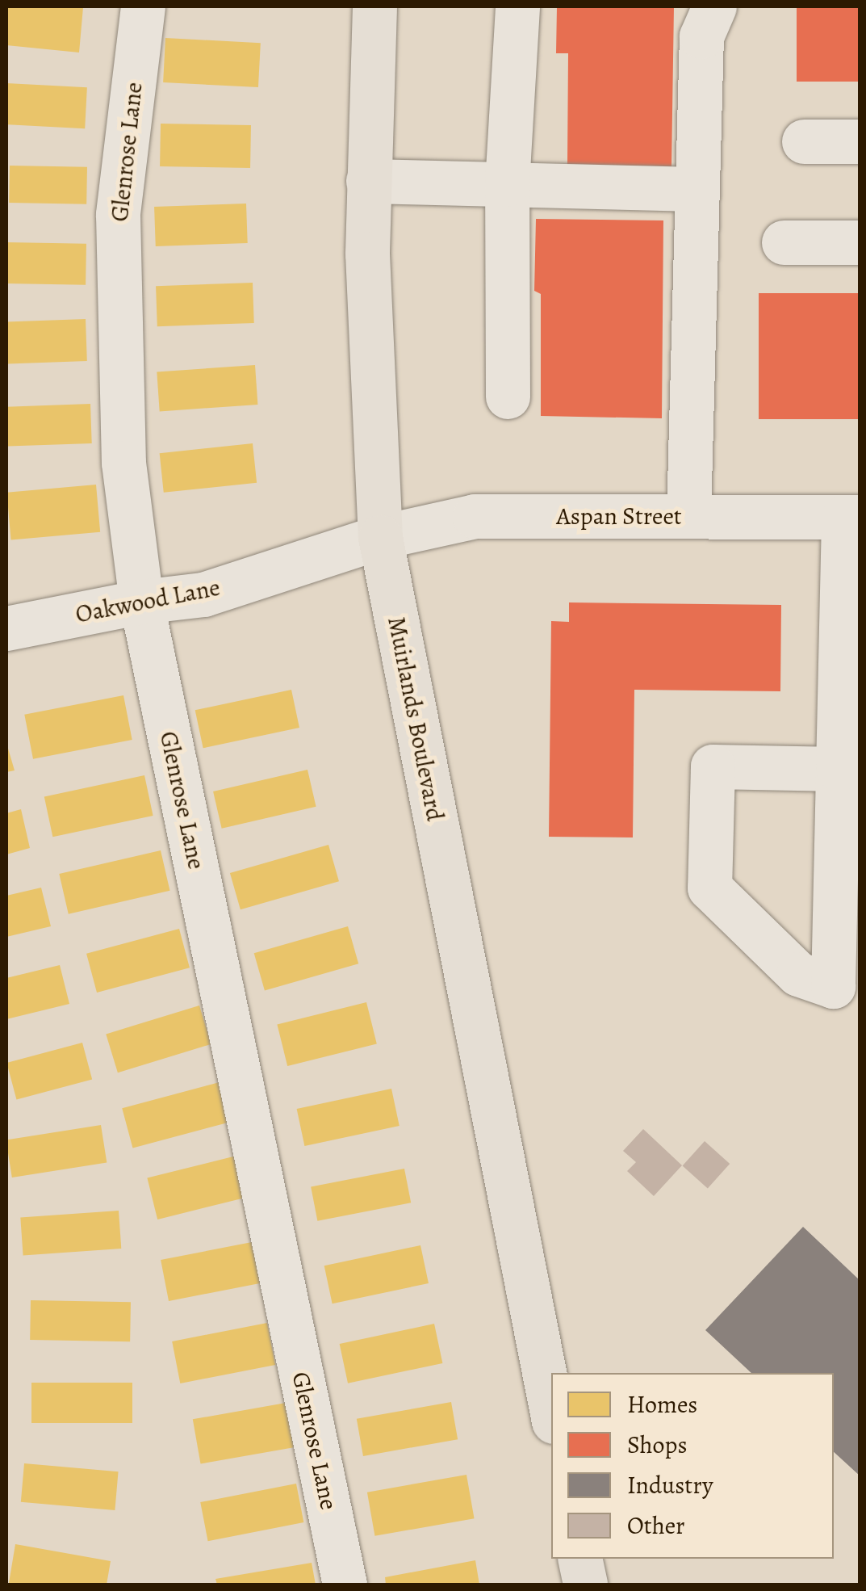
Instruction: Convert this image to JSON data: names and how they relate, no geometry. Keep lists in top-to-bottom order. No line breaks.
{"streets":{"main road":["Muirlands Boulevard"],"street":["Glenrose Lane","Aspan Street","Oakwood Lane"]},"crossings":[["Glenrose Lane","Oakwood Lane"],["Aspan Street","Oakwood Lane"],["Aspan Street","Muirlands Boulevard"],["Oakwood Lane","Muirlands Boulevard"]],"legend":["Homes","Shops","Industry","Other"]}
